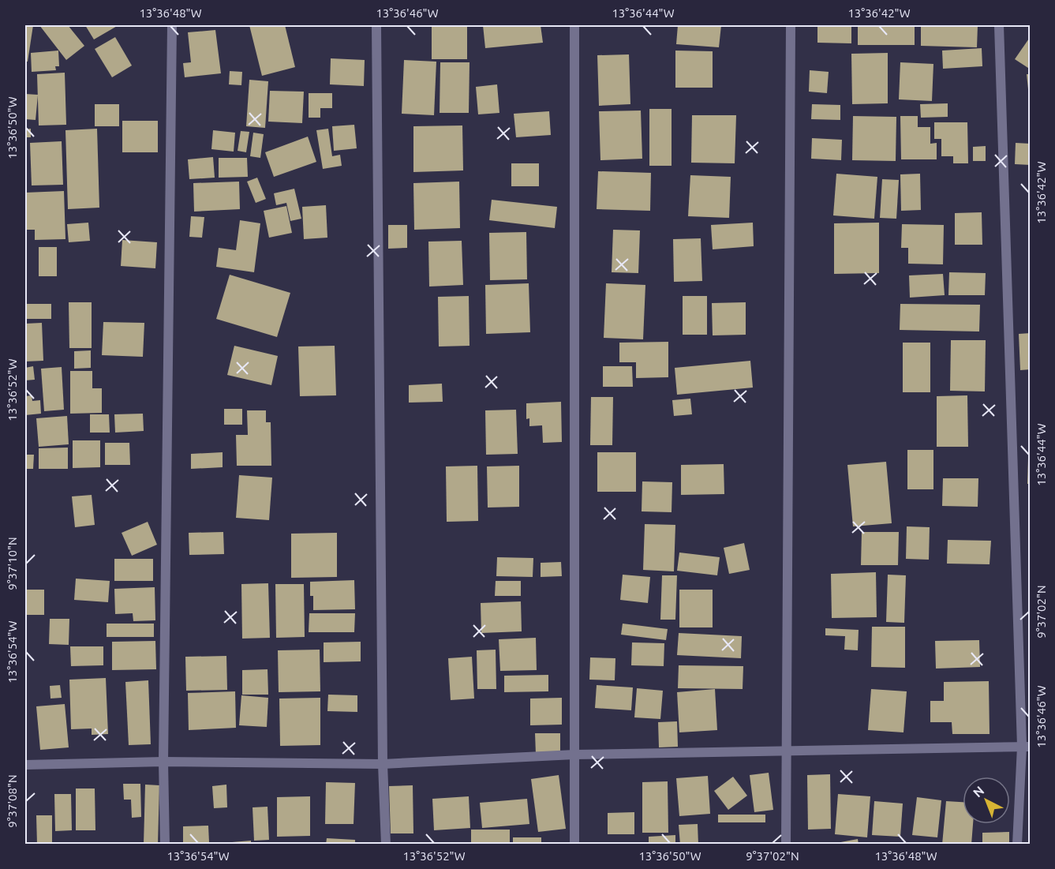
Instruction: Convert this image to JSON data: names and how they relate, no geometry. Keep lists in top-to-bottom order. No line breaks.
{"north":"top left","coordinates":["13°36'48\"W","13°36'46\"W","13°36'44\"W","13°36'42\"W","13°36'50\"W","13°36'52\"W","9°37'10\"N","9°37'02\"N","13°36'54\"W","9°37'08\"N"]}
